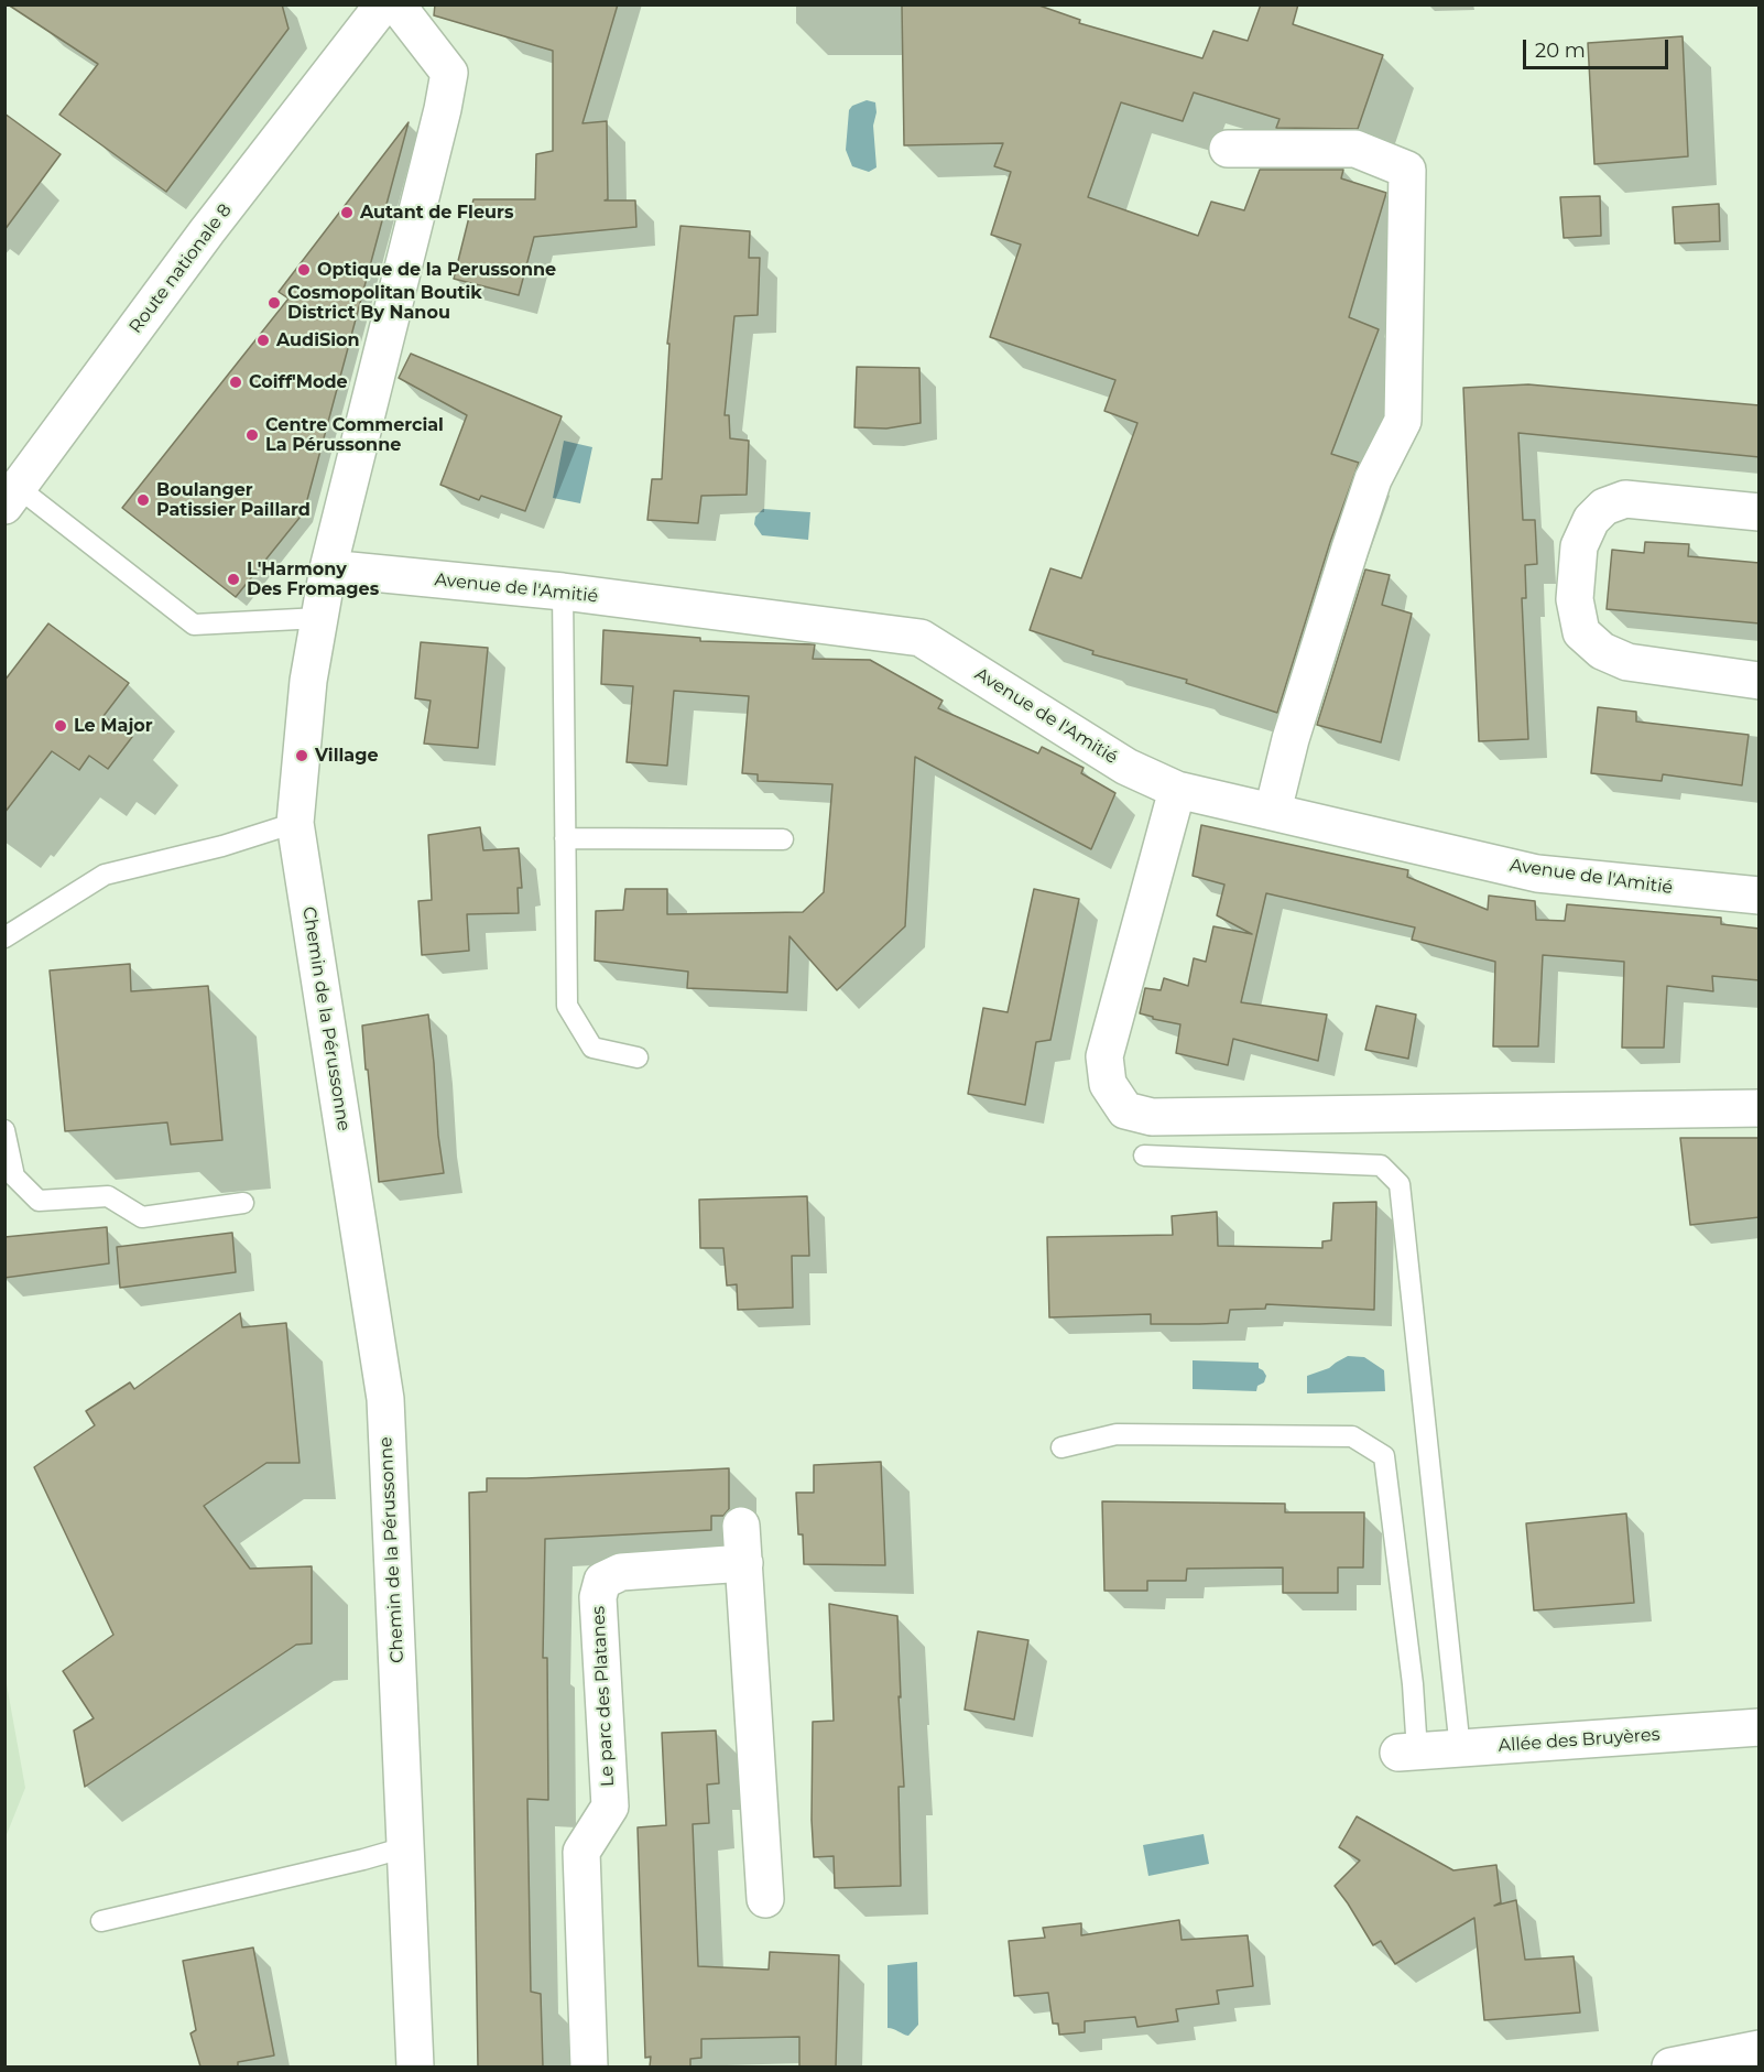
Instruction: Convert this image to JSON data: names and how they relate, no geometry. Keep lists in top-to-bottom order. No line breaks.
{"streets":{"street":["Route nationale 8","Avenue de l'Amitié","Chemin de la Pérussonne","Le parc des Platanes","Allée des Bruyères"]},"crossings":[["Avenue de l'Amitié","Chemin de la Pérussonne"]],"places":["Autant de Fleurs","Optique de la Perussonne","Cosmopolitan Boutik District By Nanou","AudiSion","Coiff'Mode","Centre Commercial La Pérussonne","Boulanger Patissier Paillard","L'Harmony Des Fromages","Le Major","Village"],"scale_bar":"20 m"}
